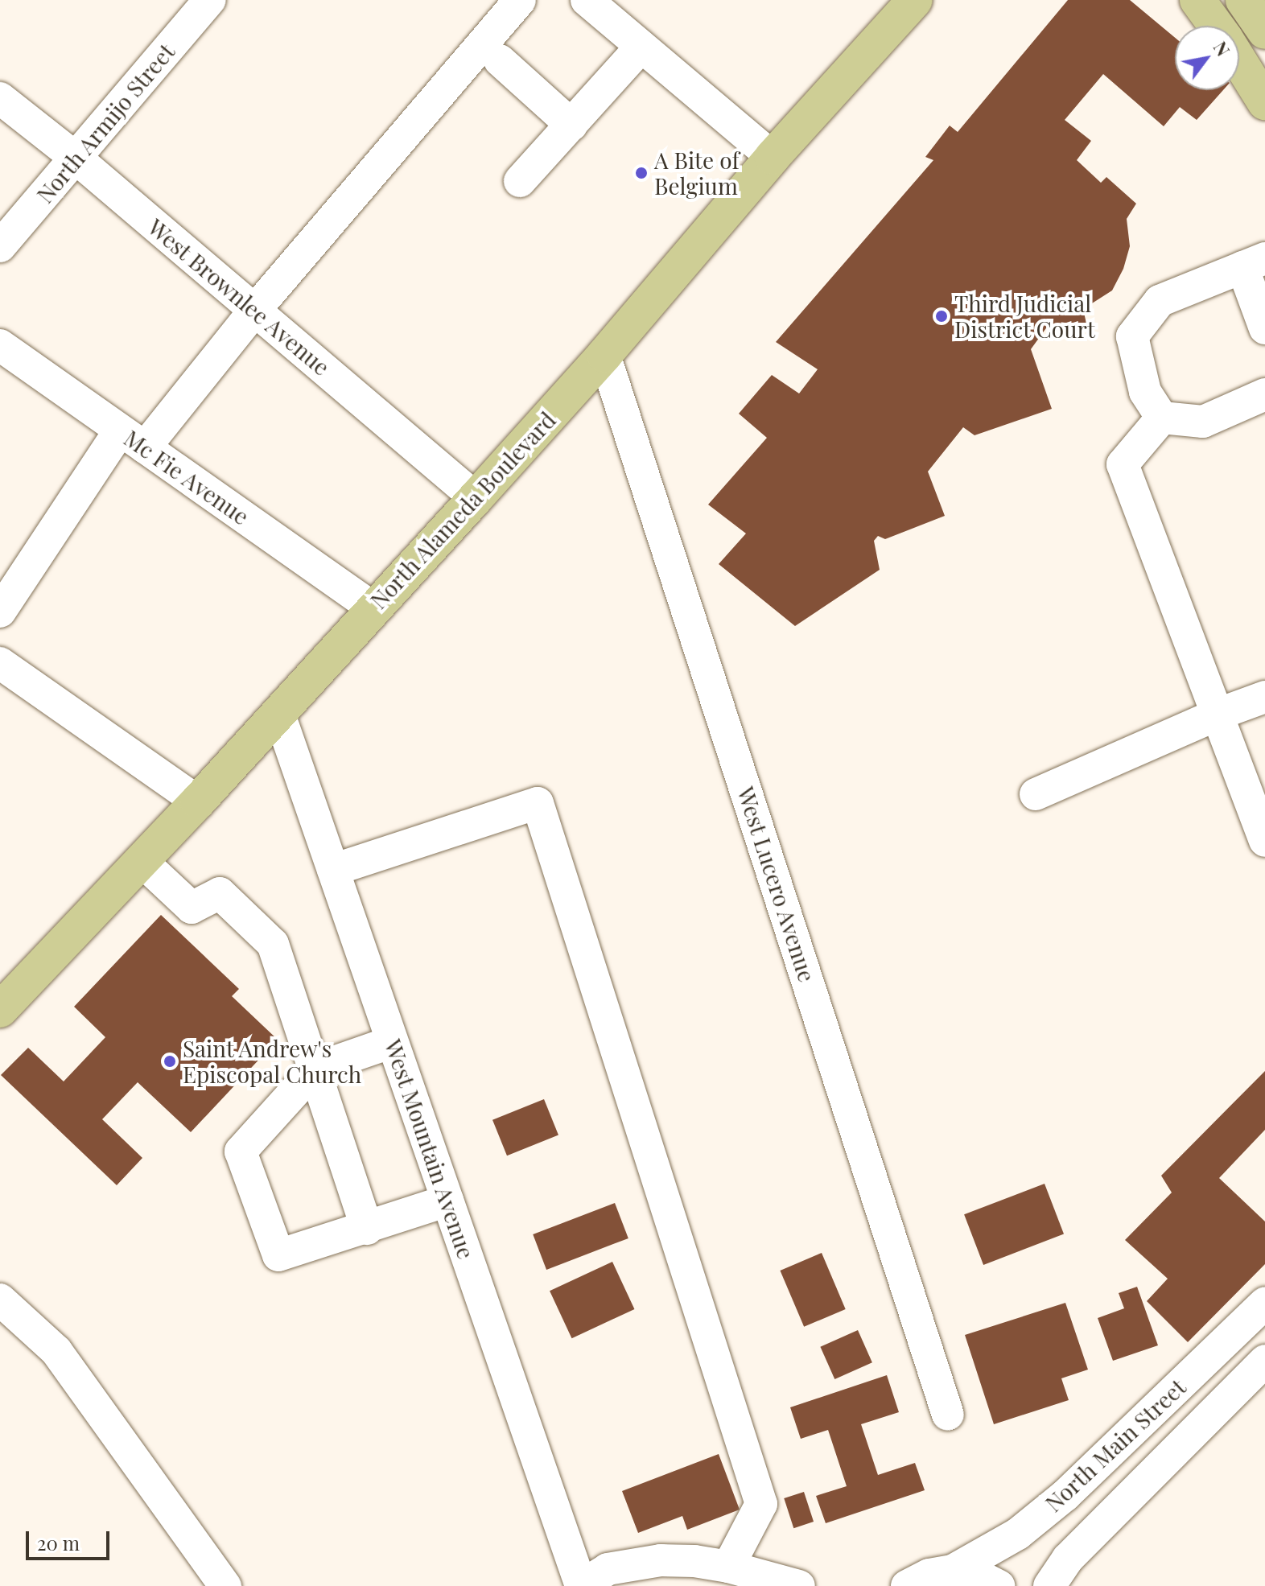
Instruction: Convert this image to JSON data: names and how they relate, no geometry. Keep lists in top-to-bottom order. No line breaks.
{"streets":{"main road":["North Alameda Boulevard"],"street":["North Armijo Street","West Brownlee Avenue","Mc Fie Avenue","West Lucero Avenue","West Mountain Avenue","North Main Street"]},"crossings":[["North Armijo Street","West Brownlee Avenue"],["West Brownlee Avenue","North Alameda Boulevard"],["Mc Fie Avenue","North Alameda Boulevard"],["North Alameda Boulevard","West Lucero Avenue"],["North Alameda Boulevard","West Mountain Avenue"]],"places":["A Bite of Belgium","Third Judicial District Court","Saint Andrew's Episcopal Church"],"scale_bar":"20 m","north":"top right"}
